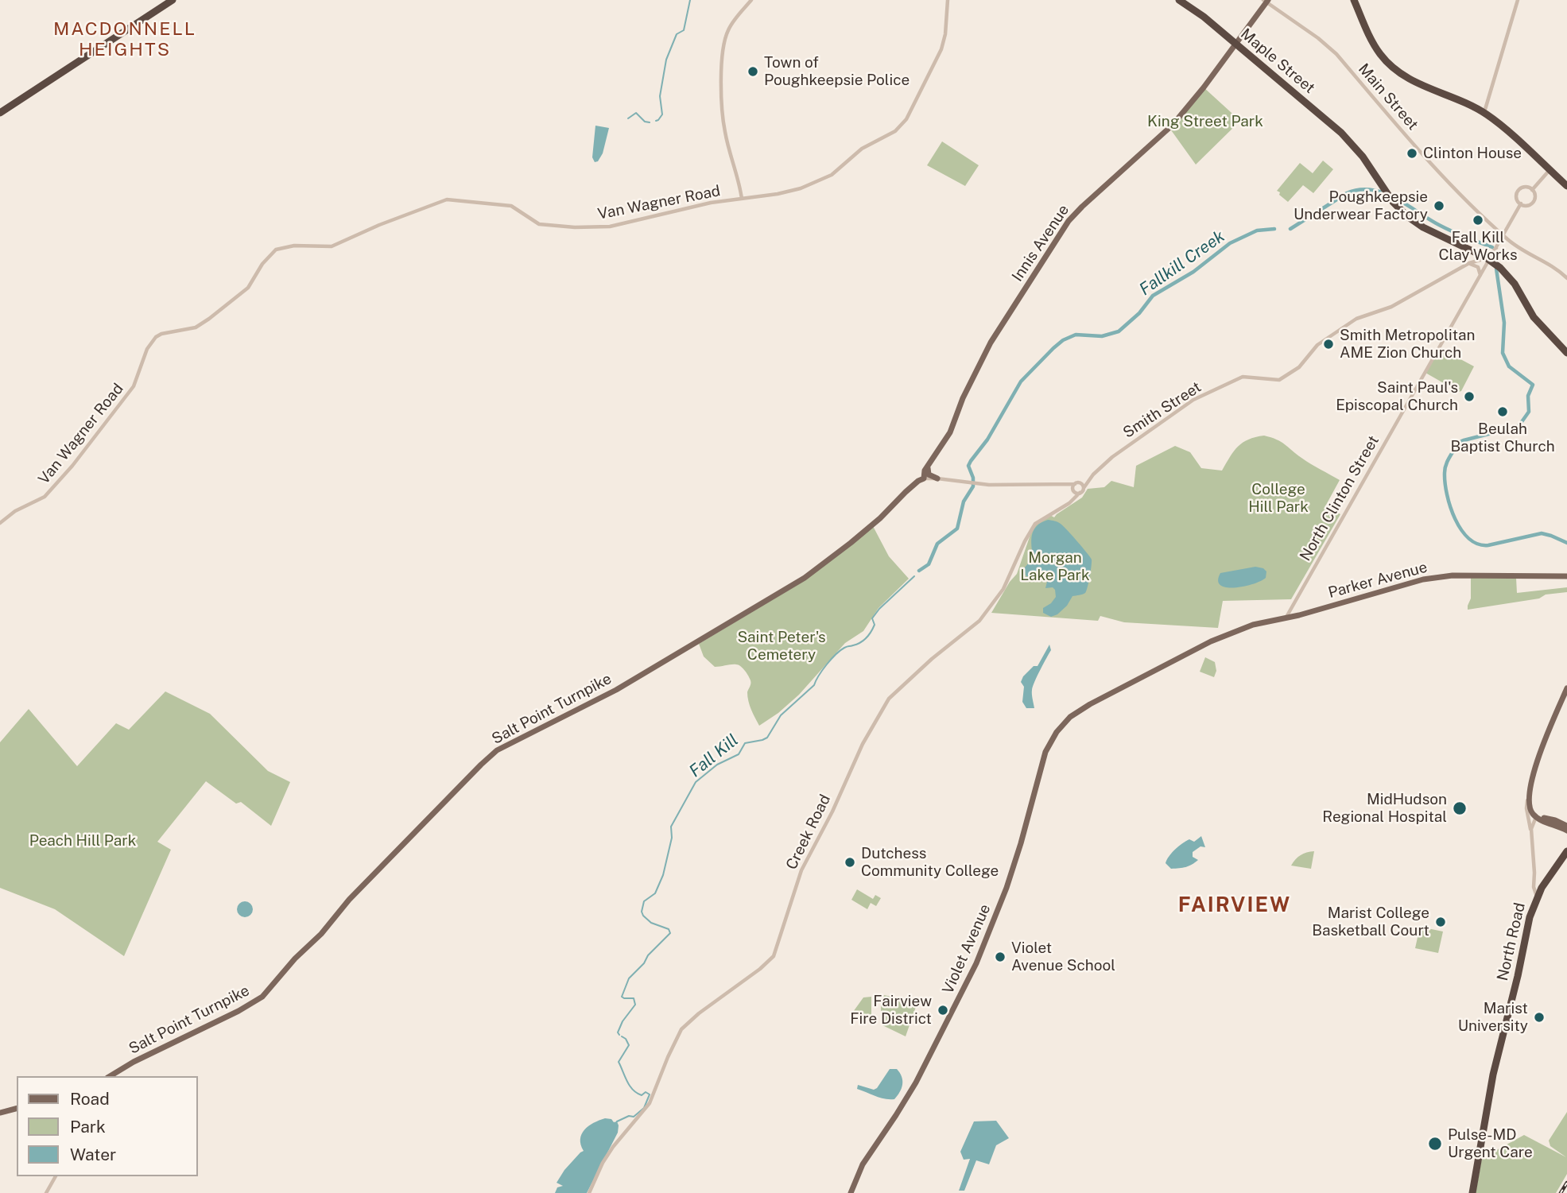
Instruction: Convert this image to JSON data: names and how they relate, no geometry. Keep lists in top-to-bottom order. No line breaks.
{"streets":{"highway":["Maple Street","North Road"],"main road":["Innis Avenue","Parker Avenue","Salt Point Turnpike","Violet Avenue"],"street":["Main Street","Van Wagner Road","Smith Street","North Clinton Street","Creek Road"]},"crossings":[["Maple Street","Innis Avenue"],["Maple Street","Smith Street"],["Maple Street","North Clinton Street"],["Main Street","Innis Avenue"],["Main Street","North Clinton Street"],["Innis Avenue","Salt Point Turnpike"],["Smith Street","North Clinton Street"],["Smith Street","Creek Road"],["North Clinton Street","Parker Avenue"],["Parker Avenue","Violet Avenue"]],"districts":["MACDONNELL HEIGHTS","FAIRVIEW"],"water":["Fallkill Creek","Fall Kill"],"parks":["King Street Park","College Hill Park","Morgan Lake Park","Saint Peter's Cemetery","Peach Hill Park"],"places":["Town of Poughkeepsie Police","Clinton House","Poughkeepsie Underwear Factory","Fall Kill Clay Works","Smith Metropolitan AME Zion Church","Saint Paul's Episcopal Church","Beulah Baptist Church","MidHudson Regional Hospital","Dutchess Community College","Marist College Basketball Court","Violet Avenue School","Fairview Fire District","Marist University","Pulse-MD Urgent Care"],"legend":["Road","Park","Water"]}
